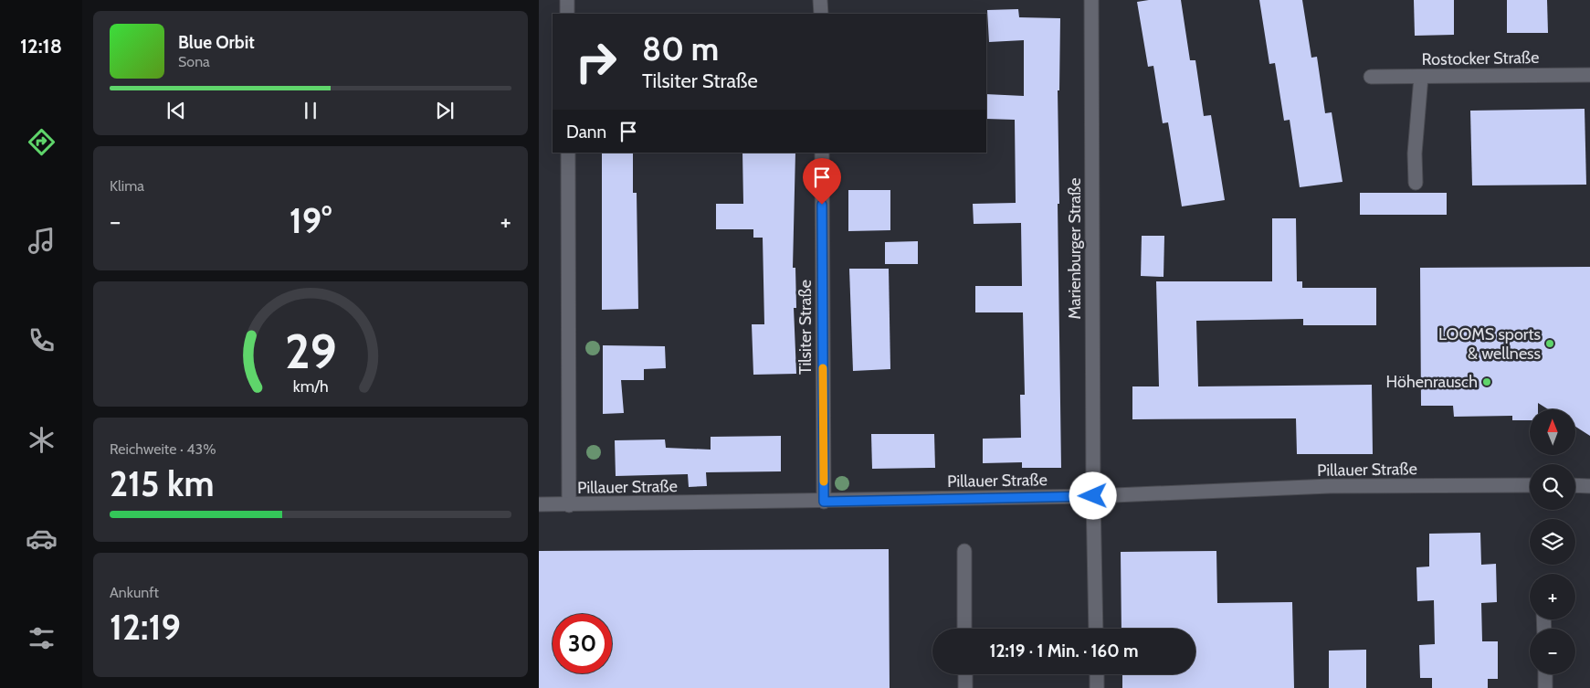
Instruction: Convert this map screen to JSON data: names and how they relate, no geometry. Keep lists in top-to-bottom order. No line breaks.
{"streets":{"street":["Rostocker Straße","Marienburger Straße","Tilsiter Straße","Pillauer Straße"]},"crossings":[["Marienburger Straße","Pillauer Straße"],["Tilsiter Straße","Pillauer Straße"]],"places":["LOOMS sports & wellness","Höhenrausch"],"north":"top","page":{"tabs":"12:18","turn":["80 m","Tilsiter Straße"],"song":["Blue Orbit","Sona"],"then":"Dann","tile":["Klima",["Reichweite · 43%","215 km"],["Ankunft","12:19"]],"heat":["−","19°","+"],"map_buttons":["+","−"],"limit":"30","trip":"12:19 · 1 Min. · 160 m","gauge":["29","km/h"]}}
